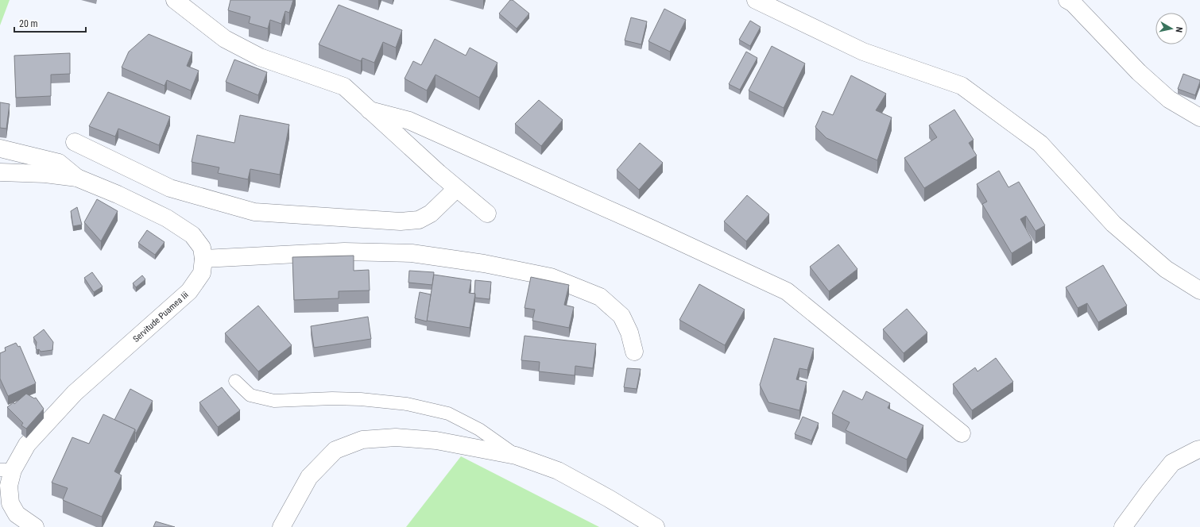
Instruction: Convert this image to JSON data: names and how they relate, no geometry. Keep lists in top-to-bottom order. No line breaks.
{"streets":{"street":["Servitude Puamea Iii"]},"scale_bar":"20 m","north":"right"}
